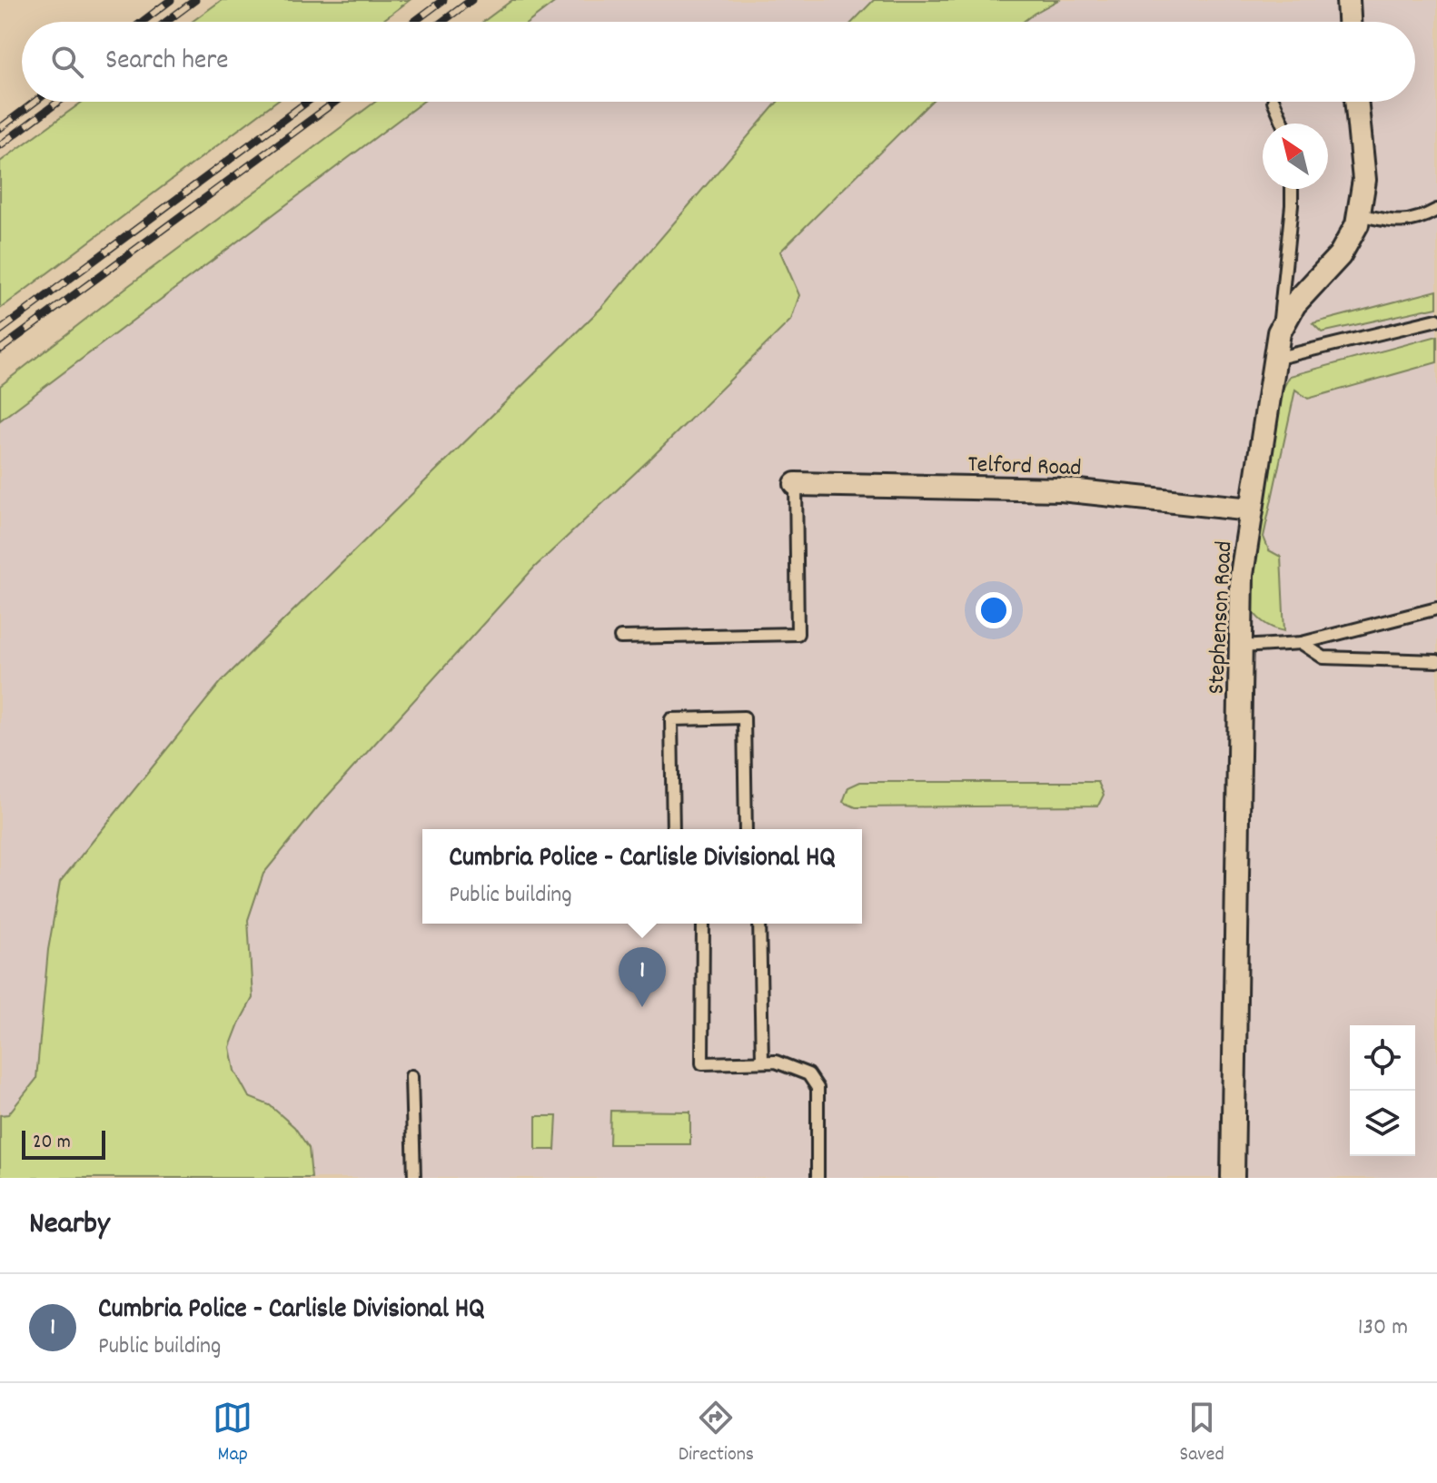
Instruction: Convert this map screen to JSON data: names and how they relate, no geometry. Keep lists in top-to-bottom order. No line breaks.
{"streets":{"street":["Telford Road","Stephenson Road"]},"crossings":[["Telford Road","Stephenson Road"]],"scale_bar":"20 m","north":"top left","page":{"search":"Search here","popup":["Cumbria Police - Carlisle Divisional HQ","Public building"],"pins":"1","scale":"20 m","heading":"Nearby","list":[{"mark":"1","name":"Cumbria Police - Carlisle Divisional HQ","note":"Public building","value":"130 m"}],"nav":["Map","Directions","Saved"]}}
